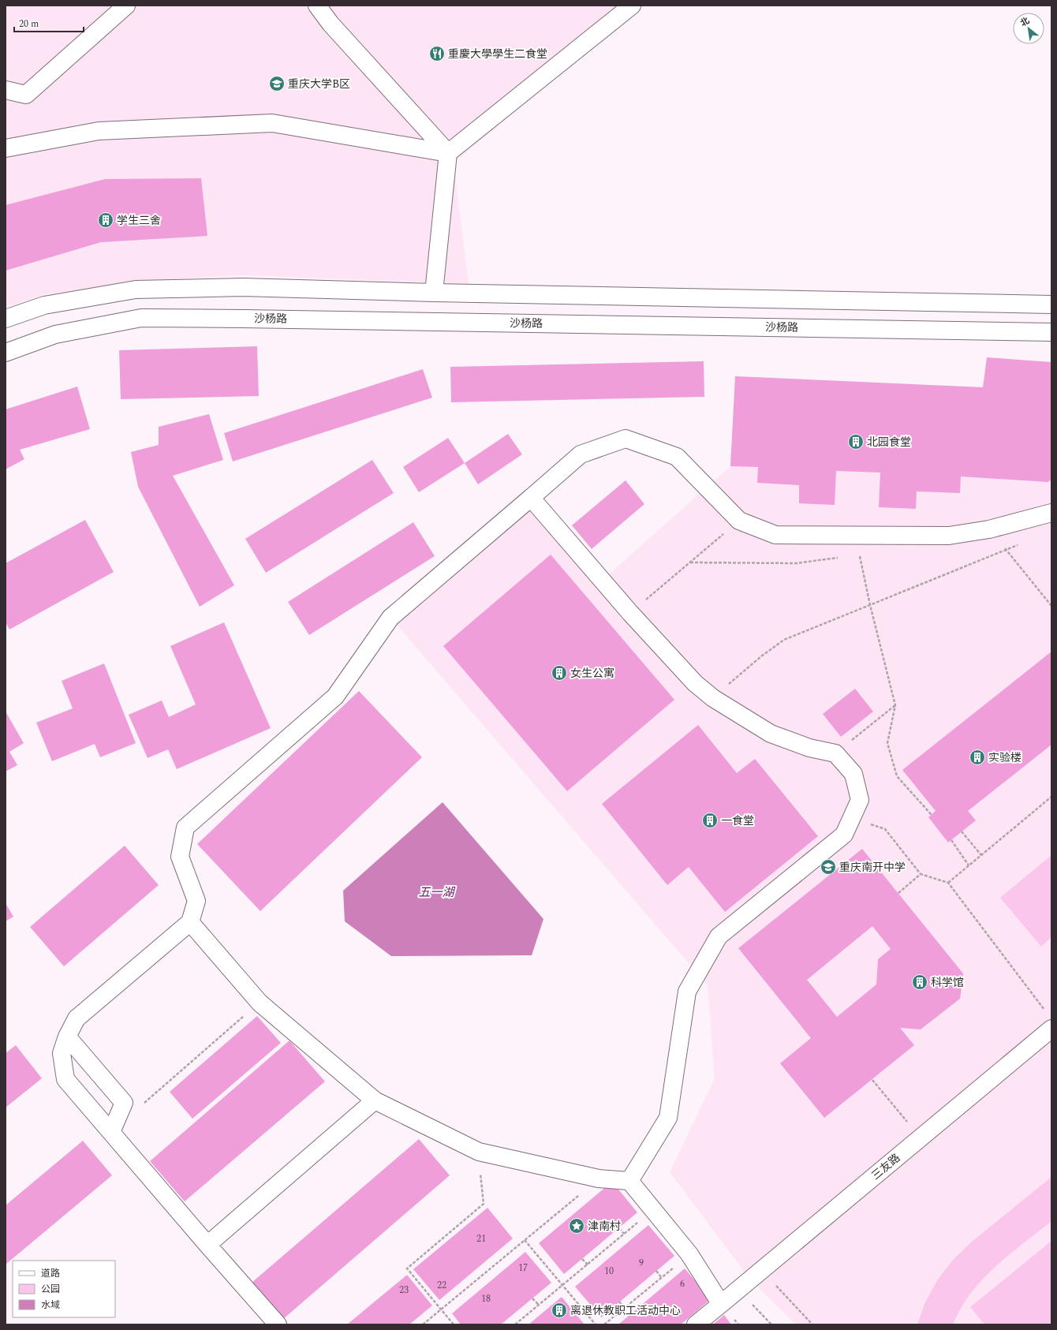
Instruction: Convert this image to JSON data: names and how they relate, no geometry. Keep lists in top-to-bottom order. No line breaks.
{"streets":{"street":["沙杨路","三友路"]},"water":["五一湖"],"places":{"restaurant":["重慶大學學生二食堂"],"school or university":["重庆大学B区","重庆南开中学"],"building":["学生三舍","北园食堂","女生公寓","实验楼","一食堂","科学馆","离退休教职工活动中心"],"place":["津南村"]},"house_numbers":["21","9","17","10","6","22","23","18"],"legend":["道路","公园","水域"],"scale_bar":"20 m","north":"top left"}
